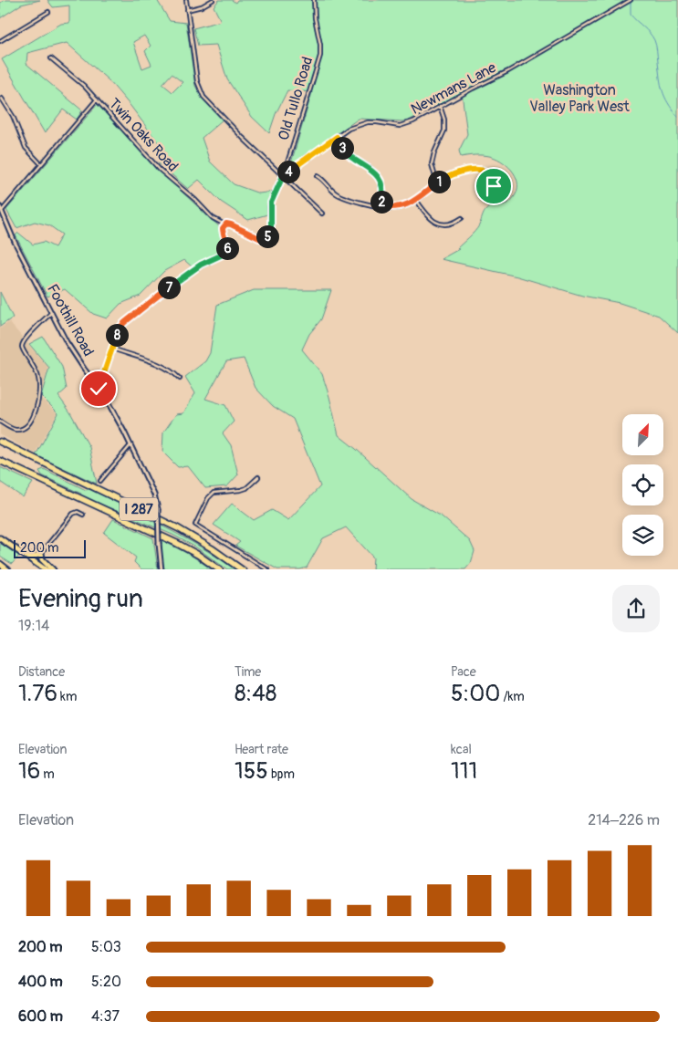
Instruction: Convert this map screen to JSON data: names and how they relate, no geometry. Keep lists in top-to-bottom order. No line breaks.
{"streets":{"highway":["I 287"],"street":["Newmans Lane","Old Tullo Road","Twin Oaks Road","Foothill Road"]},"crossings":[["Newmans Lane","Old Tullo Road"],["Old Tullo Road","Twin Oaks Road"],["Twin Oaks Road","Foothill Road"]],"parks":["Washington Valley Park West"],"scale_bar":"200 m","north":"top right","page":{"pins":["3","4","1","2","5","6","7","8"],"scale":"200 m","heading":["Evening run","19:14"],"stats":[["Distance","1.76 km"],["Time","8:48"],["Pace","5:00 /km"],["Elevation","16 m"],["Heart rate","155 bpm"],["kcal","111"]],"chart":["Elevation","214–226 m"],"list":[{"name":"200 m","note":"5:03"},{"name":"400 m","note":"5:20"},{"name":"600 m","note":"4:37"}]}}
